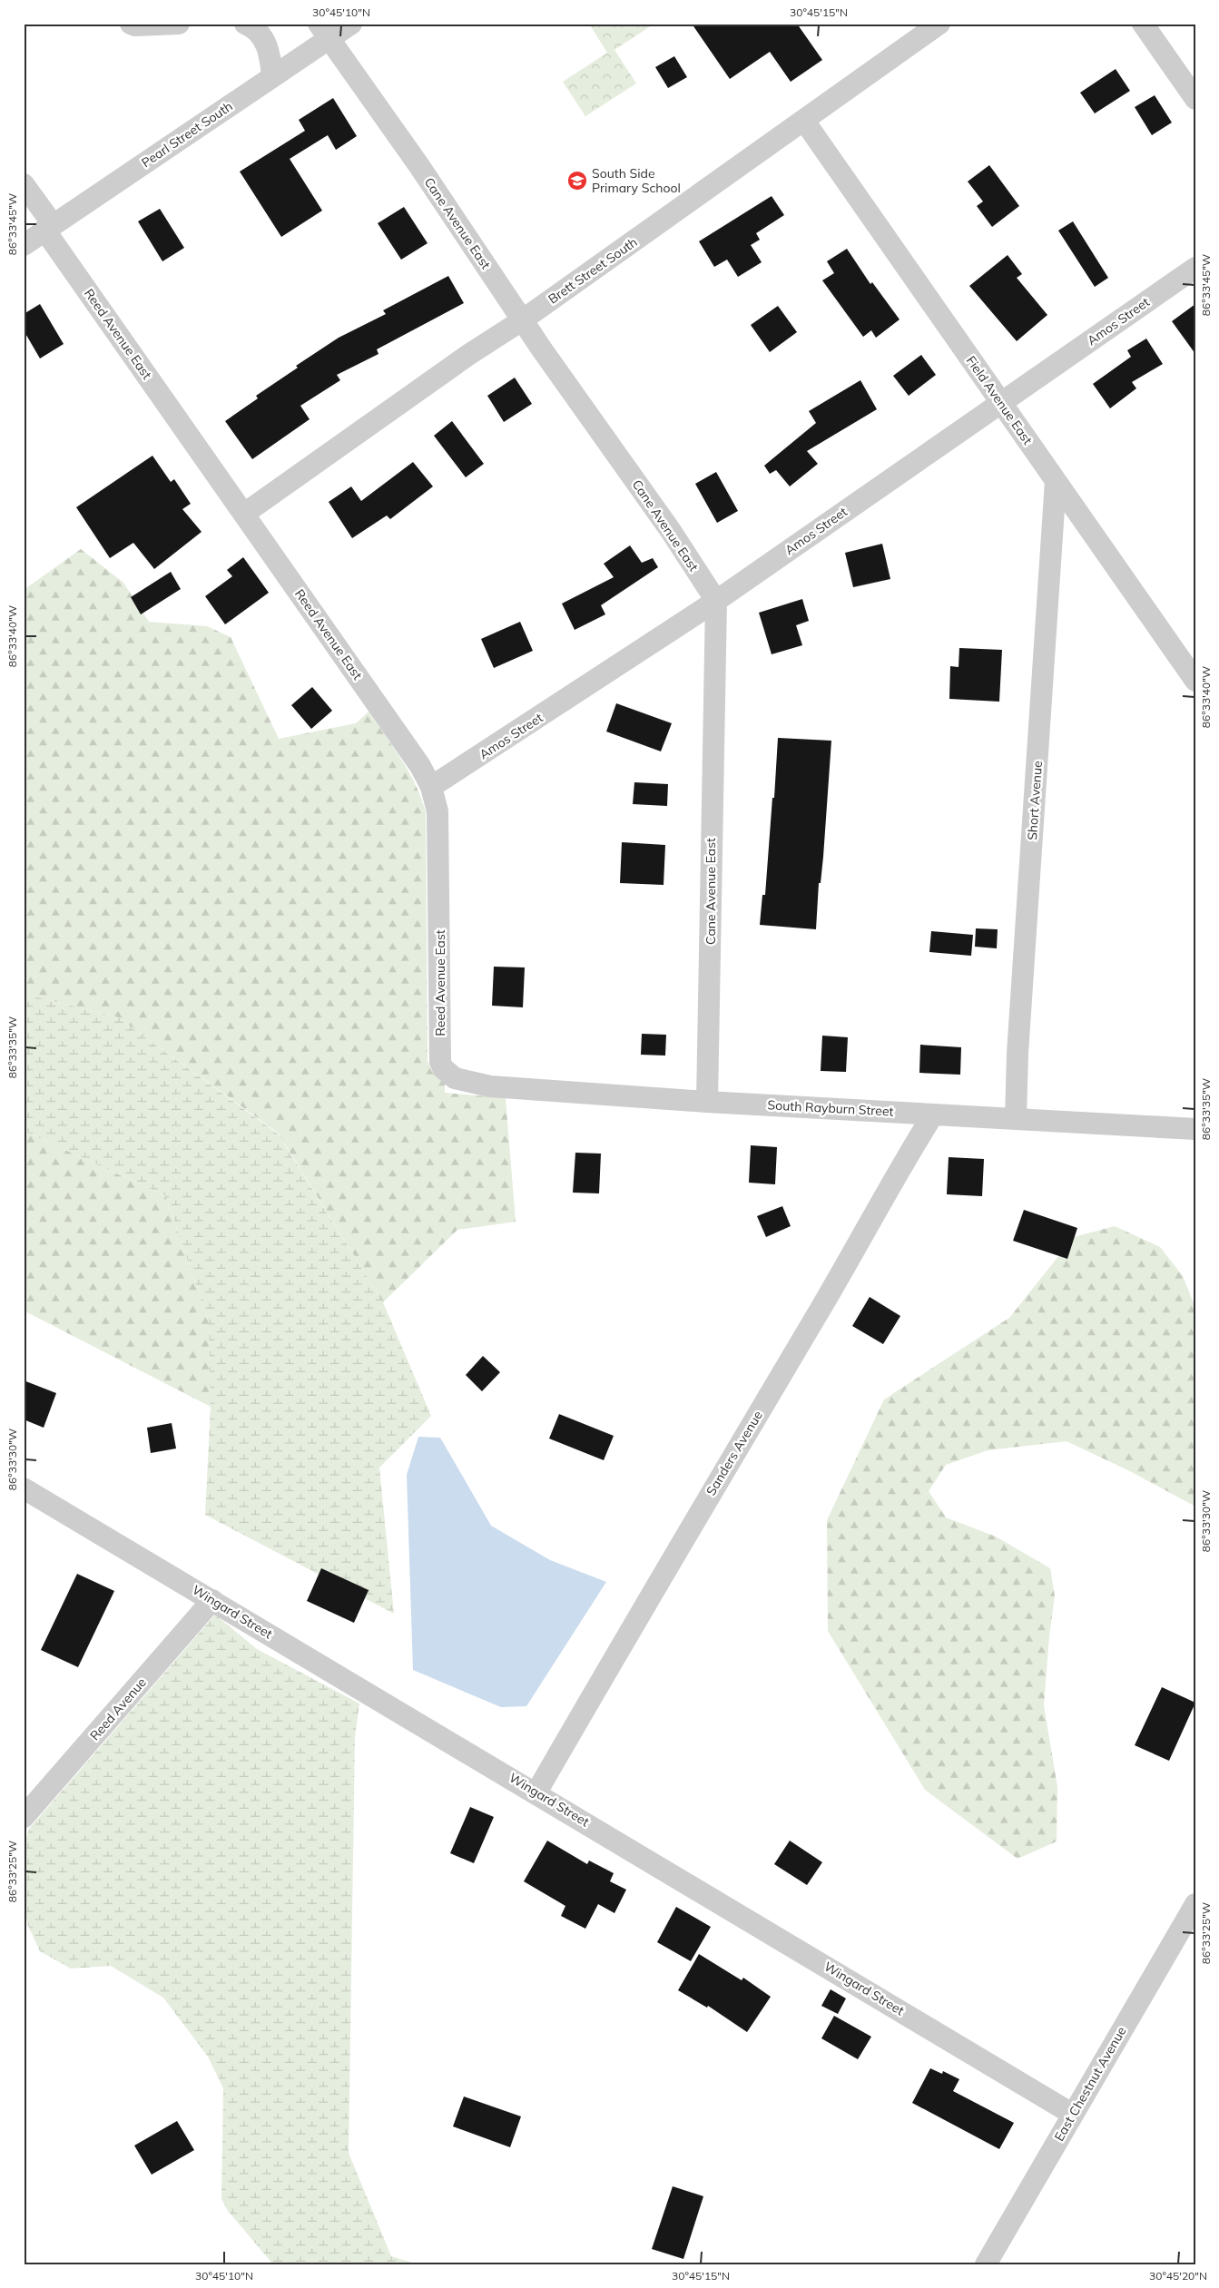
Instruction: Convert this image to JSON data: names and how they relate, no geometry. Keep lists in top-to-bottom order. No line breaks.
{"streets":{"street":["Pearl Street South","Cane Avenue East","Brett Street South","Amos Street","Reed Avenue East","Field Avenue East","Short Avenue","South Rayburn Street","Sanders Avenue","Wingard Street","Reed Avenue","East Chestnut Avenue"]},"crossings":[["Pearl Street South","Cane Avenue East"],["Pearl Street South","Reed Avenue East"],["Cane Avenue East","Brett Street South"],["Cane Avenue East","Amos Street"],["Cane Avenue East","South Rayburn Street"],["Brett Street South","Reed Avenue East"],["Brett Street South","Field Avenue East"],["Amos Street","Reed Avenue East"],["Amos Street","Field Avenue East"],["Reed Avenue East","South Rayburn Street"],["Field Avenue East","Short Avenue"],["Short Avenue","South Rayburn Street"],["South Rayburn Street","Sanders Avenue"],["Sanders Avenue","Wingard Street"],["Wingard Street","Reed Avenue"],["Wingard Street","East Chestnut Avenue"]],"places":{"school or university":["South Side Primary School"]},"coordinates":["30°45'10\"N","30°45'15\"N","86°33'45\"W","86°33'40\"W","86°33'35\"W","86°33'30\"W","86°33'25\"W","30°45'20\"N"]}
